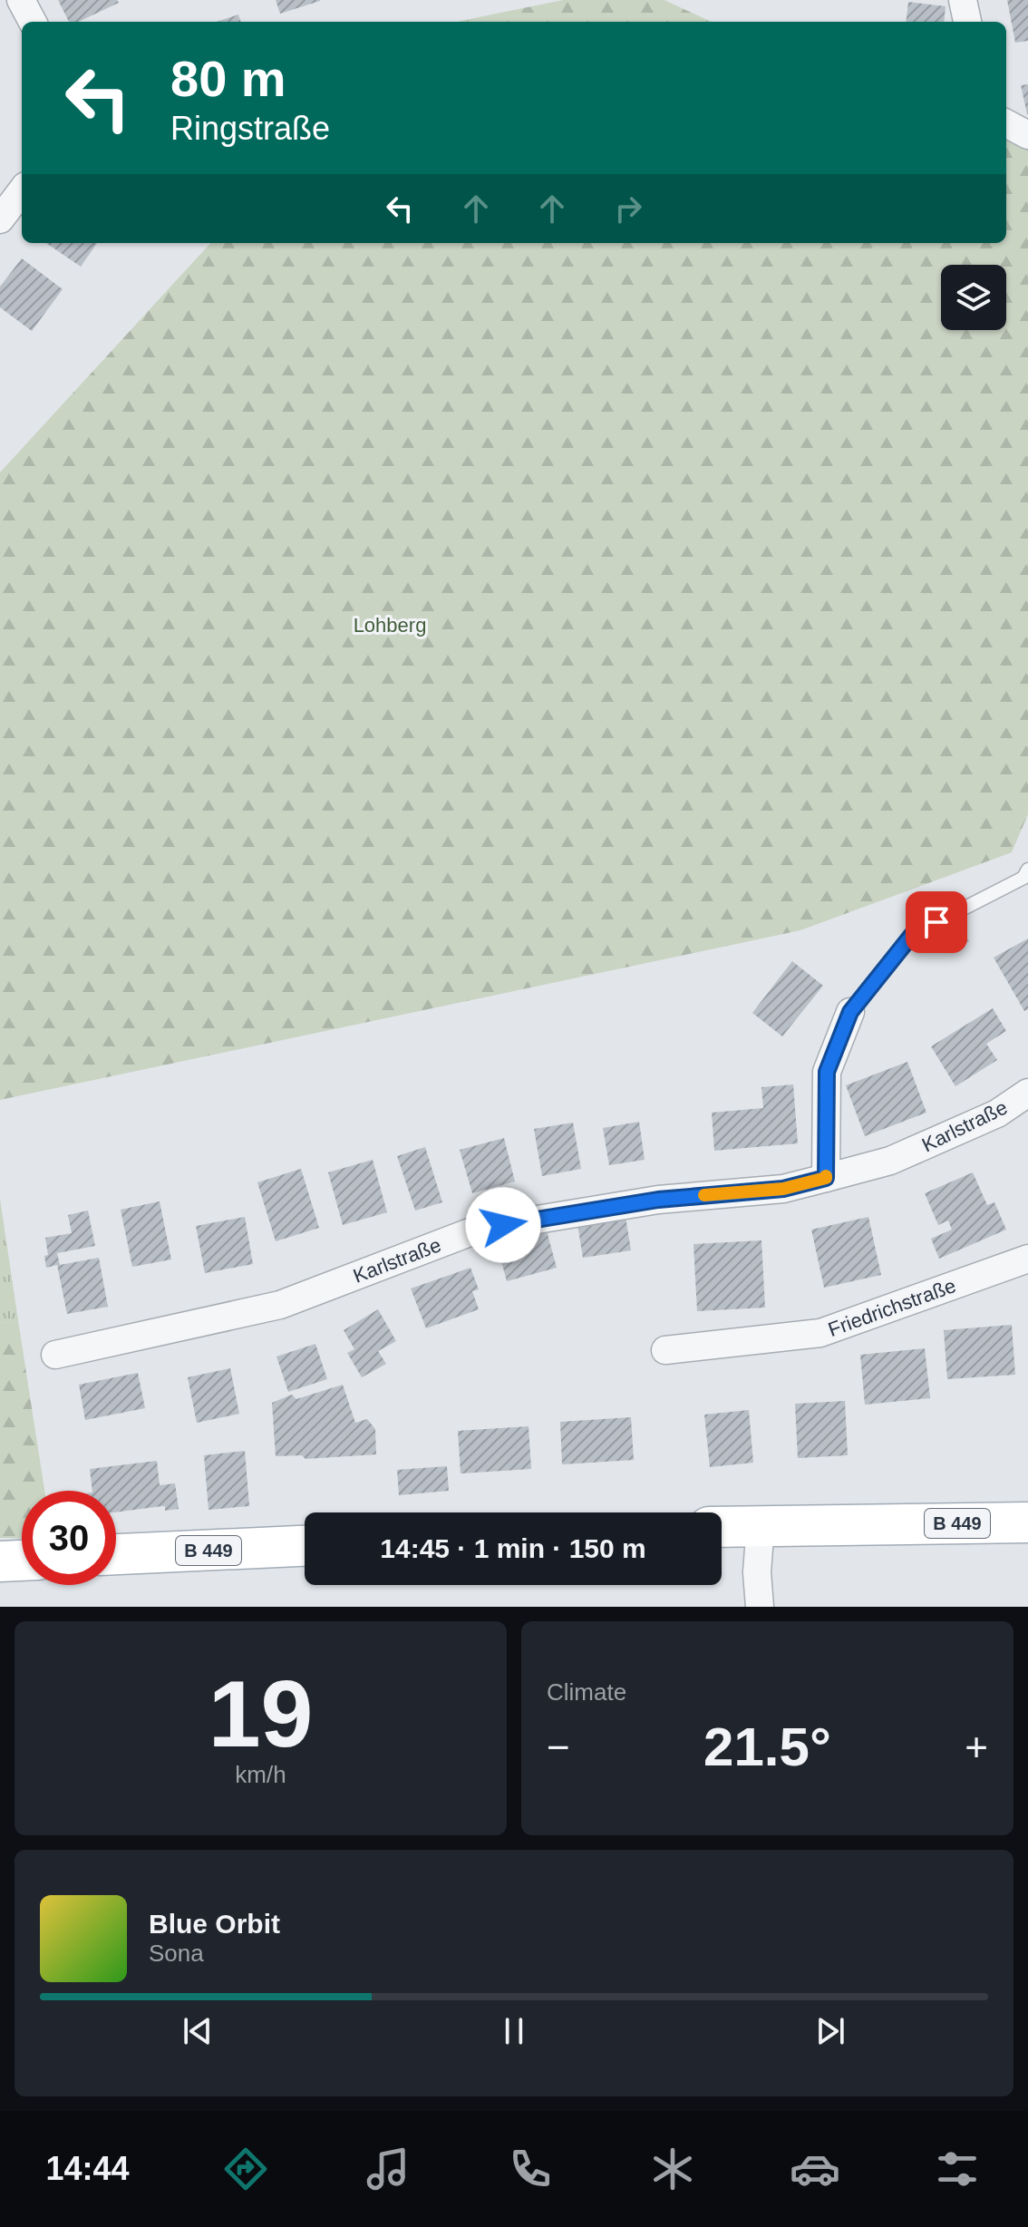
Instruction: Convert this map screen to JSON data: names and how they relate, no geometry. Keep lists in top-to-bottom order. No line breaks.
{"streets":{"main road":["B 449"],"street":["Karlstraße","Friedrichstraße"]},"parks":["Lohberg"],"page":{"turn":["80 m","Ringstraße"],"limit":"30","trip":"14:45 · 1 min · 150 m","tile":[["19","km/h"],"Climate"],"heat":["−","21.5°","+"],"song":["Blue Orbit","Sona"],"tabs":"14:44"}}
